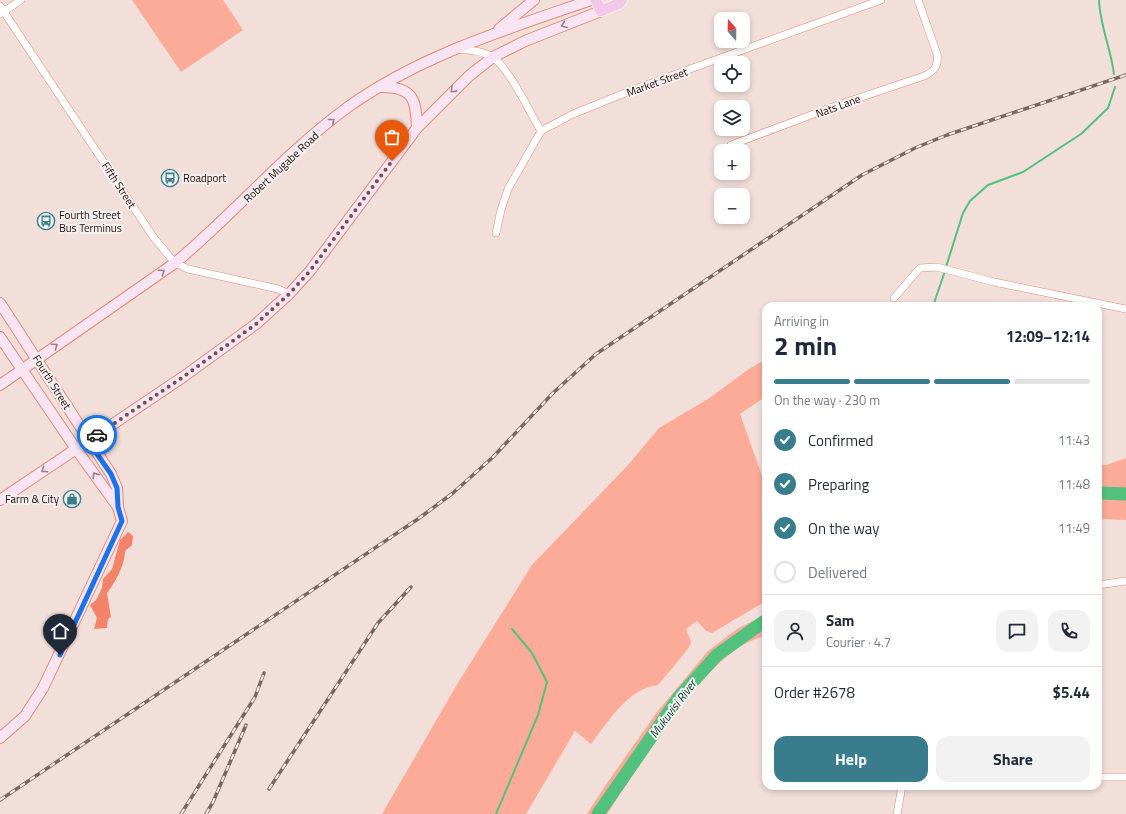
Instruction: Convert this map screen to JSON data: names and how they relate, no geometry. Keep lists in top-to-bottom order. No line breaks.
{"streets":{"main road":["Robert Mugabe Road","Fourth Street"],"street":["Market Street","Nats Lane","Fifth Street"]},"crossings":[["Robert Mugabe Road","Fifth Street"],["Robert Mugabe Road","Fourth Street"]],"one_way":["Robert Mugabe Road"],"water":["Mukuvisi River"],"places":{"bus stop":["Roadport","Fourth Street Bus Terminus"],"shop":["Farm & City"]},"north":"top","page":{"map_buttons":["+","−"],"heading":["2 min","Arriving in","12:09–12:14"],"panel":["Sam","Courier · 4.7","Order #2678","$5.44"],"bar":"On the way · 230 m","list":[["Confirmed","11:43"],["Preparing","11:48"],["On the way","11:49"],"Delivered"],"buttons":["Help","Share"]}}
